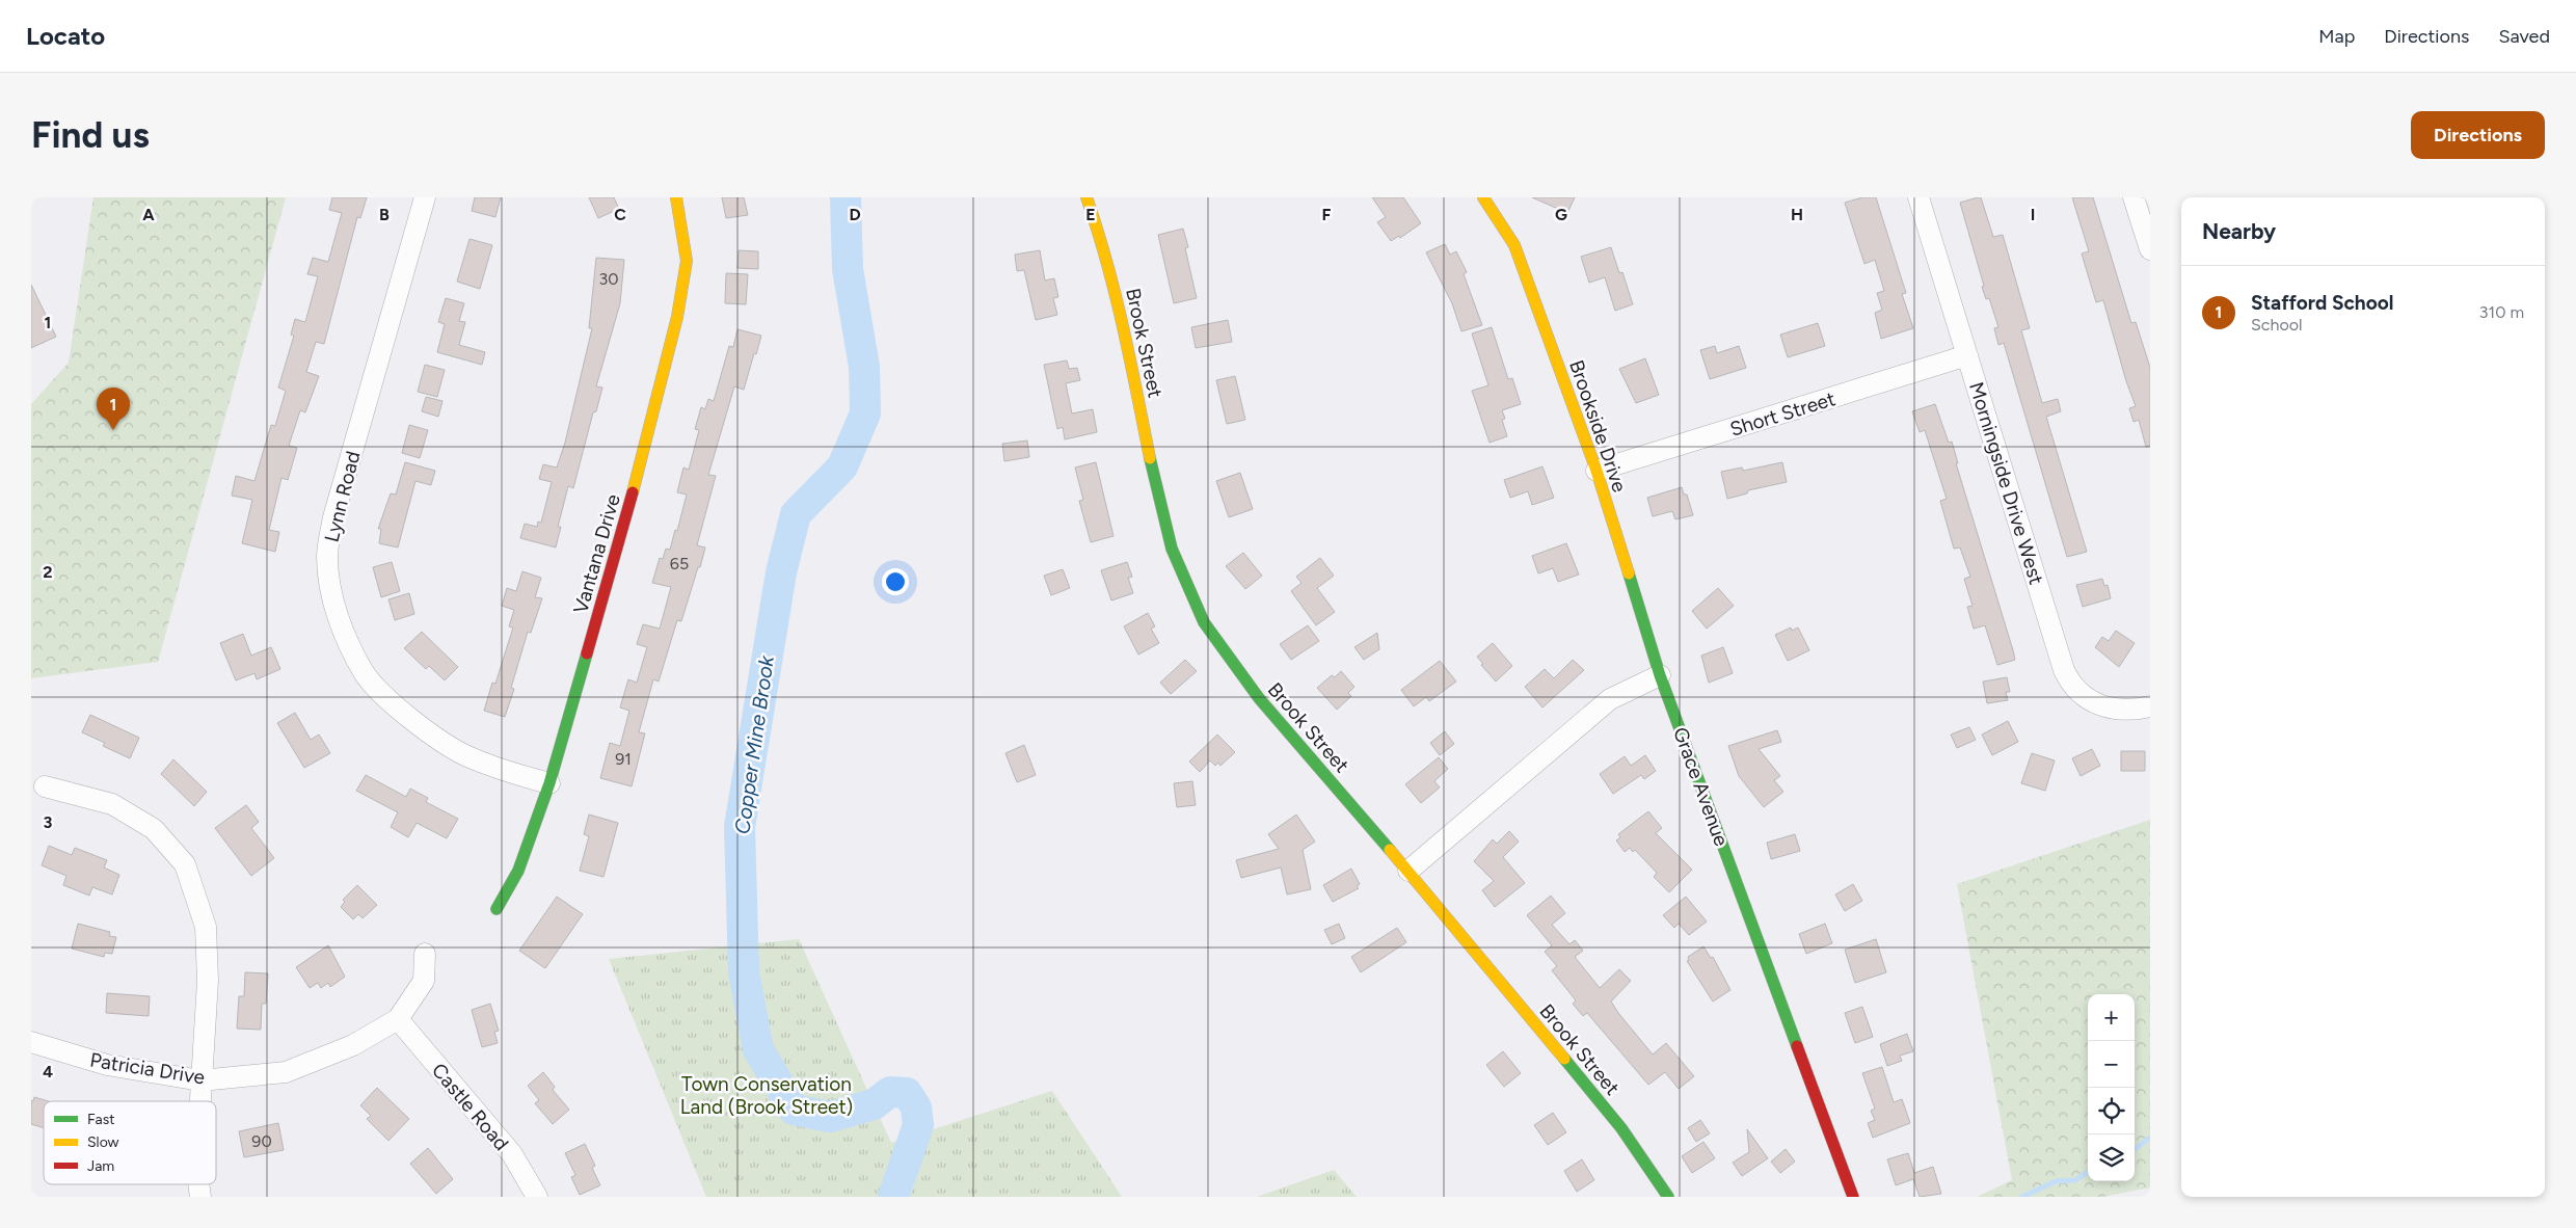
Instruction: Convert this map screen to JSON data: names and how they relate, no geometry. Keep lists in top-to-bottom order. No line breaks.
{"streets":{"street":["Brook Street","Short Street","Brookside Drive","Morningside Drive West","Lynn Road","Vantana Drive","Grace Avenue","Patricia Drive","Castle Road"]},"crossings":[["Short Street","Brookside Drive"],["Short Street","Morningside Drive West"],["Brookside Drive","Grace Avenue"],["Lynn Road","Vantana Drive"],["Patricia Drive","Castle Road"]],"water":["Copper Mine Brook"],"parks":["Town Conservation Land (Brook Street)"],"house_numbers":["30","65","91","90"],"legend":["Fast","Slow","Jam"],"page":{"header":"Locato","nav":["Map","Directions","Saved"],"buttons":"Directions","title":"Find us","heading":"Nearby","list":[{"mark":"1","name":"Stafford School","note":"School","value":"310 m"}],"pins":"1","map_buttons":["+","−"]},"grid":{"columns":["A","B","C","D","E","F","G","H","I"],"rows":["1","2","3","4"]}}
